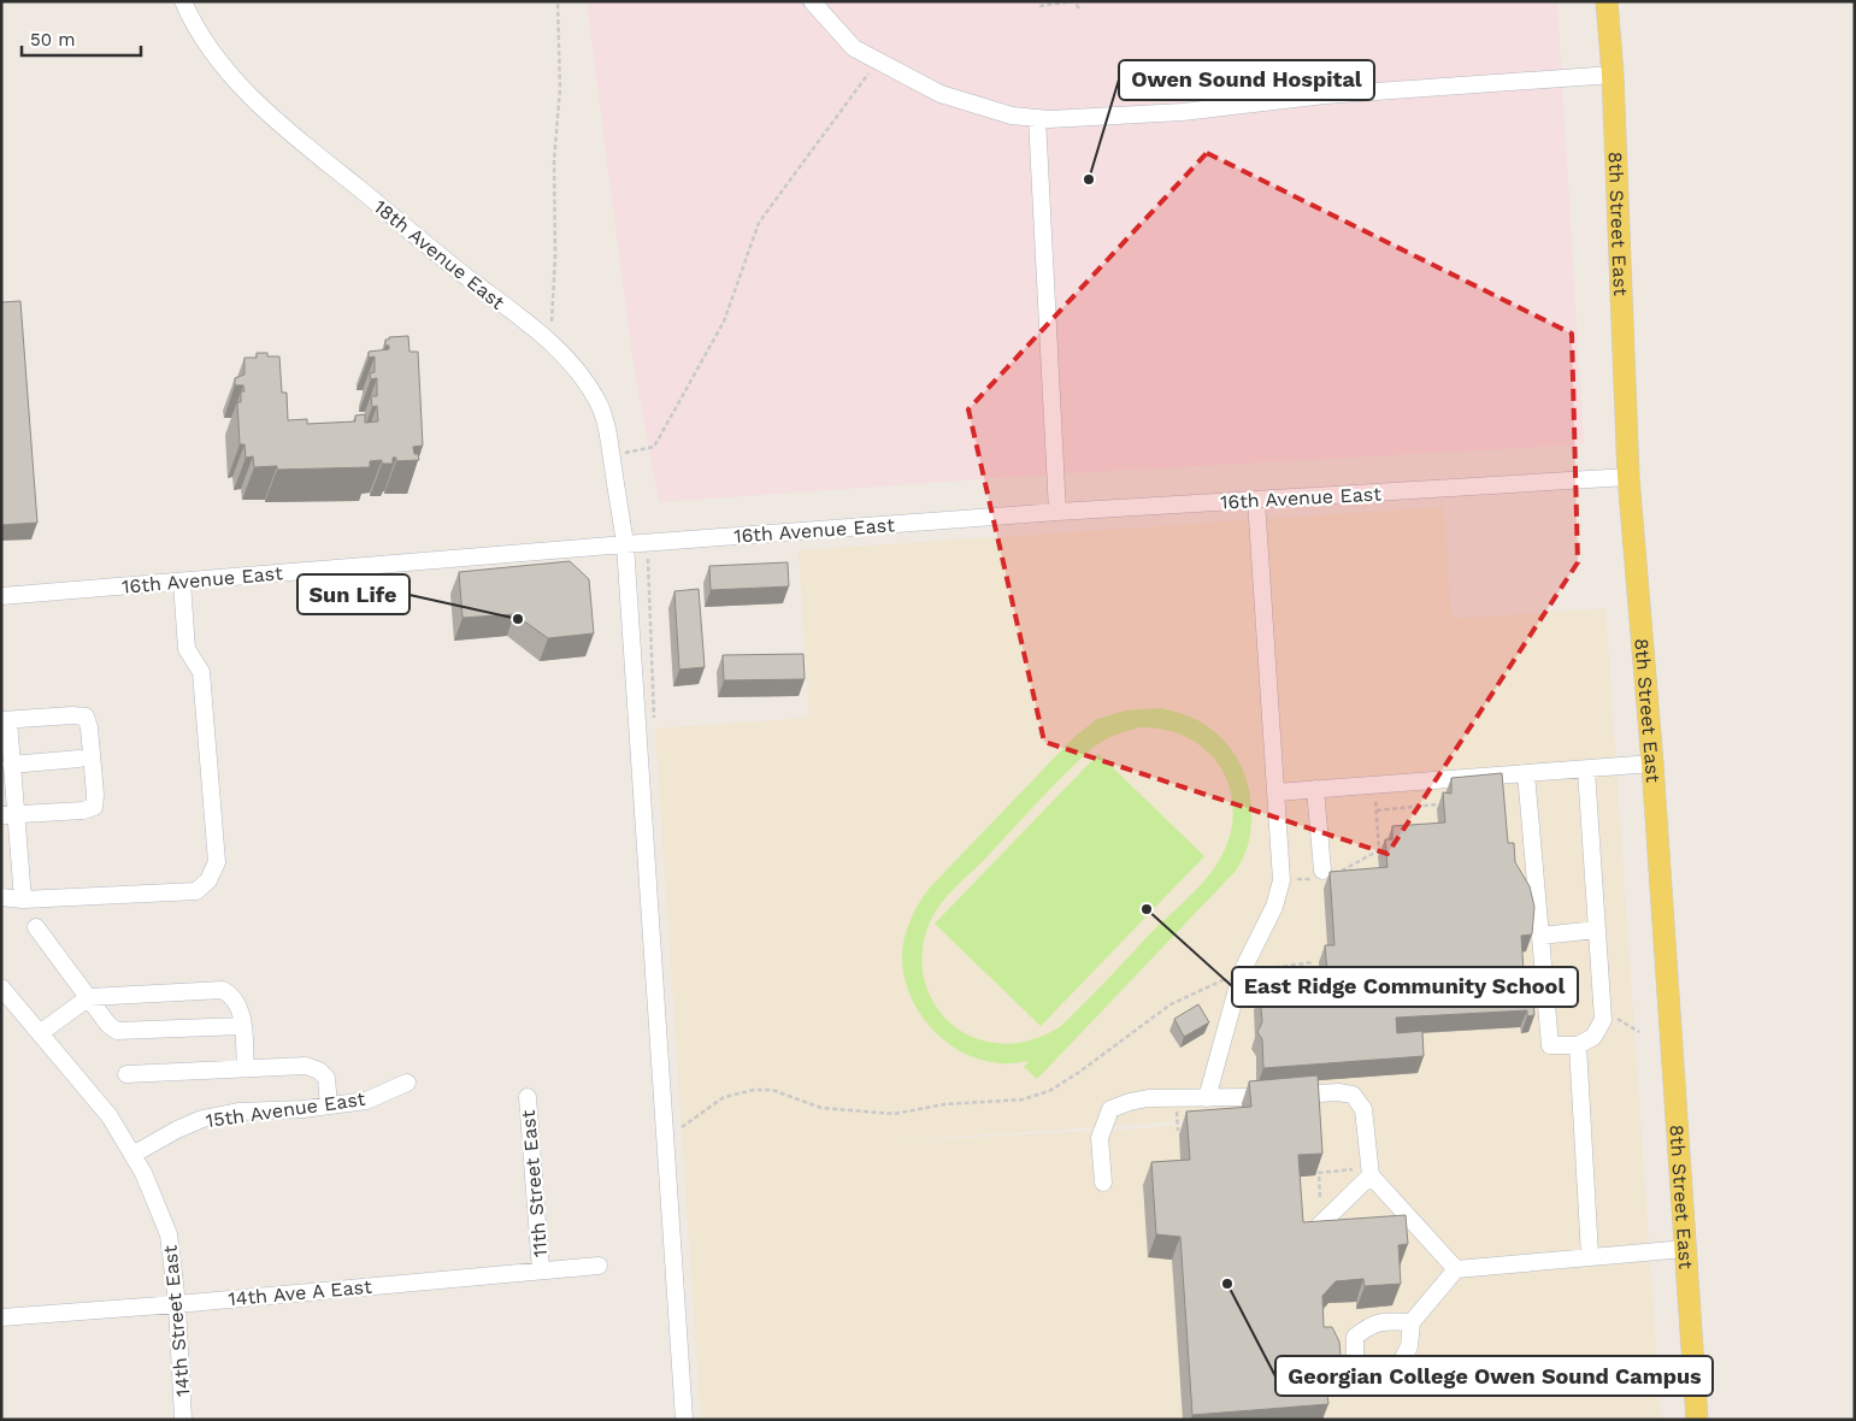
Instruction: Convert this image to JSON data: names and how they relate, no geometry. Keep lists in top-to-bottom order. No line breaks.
{"streets":{"main road":["8th Street East"],"street":["18th Avenue East","16th Avenue East","15th Avenue East","11th Street East","14th Ave A East","14th Street East"]},"crossings":[["8th Street East","16th Avenue East"],["18th Avenue East","16th Avenue East"],["15th Avenue East","14th Street East"],["11th Street East","14th Ave A East"],["14th Ave A East","14th Street East"]],"places":["Owen Sound Hospital","Sun Life","East Ridge Community School","Georgian College Owen Sound Campus"],"scale_bar":"50 m"}
